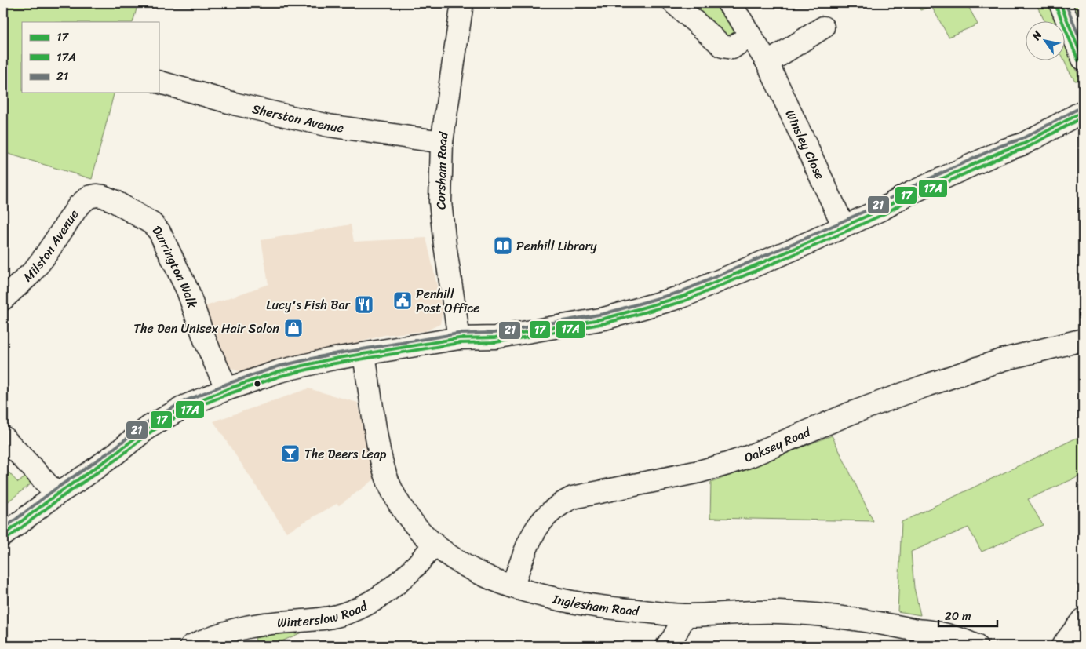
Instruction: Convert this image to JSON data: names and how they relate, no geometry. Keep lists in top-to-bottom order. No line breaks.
{"streets":{"street":["Sherston Avenue","Winsley Close","Corsham Road","Milston Avenue","Durrington Walk","Oaksey Road","Inglesham Road","Winterslow Road"]},"crossings":[["Sherston Avenue","Corsham Road"],["Milston Avenue","Durrington Walk"],["Oaksey Road","Inglesham Road"],["Inglesham Road","Winterslow Road"]],"places":{"library":["Penhill Library"],"public building":["Penhill Post Office"],"restaurant":["Lucy's Fish Bar"],"shop":["The Den Unisex Hair Salon"],"bar":["The Deers Leap"]},"lines":["transit line 17","transit line 21","transit line 17A"],"legend":["17","17A","21"],"scale_bar":"20 m","north":"top left"}
